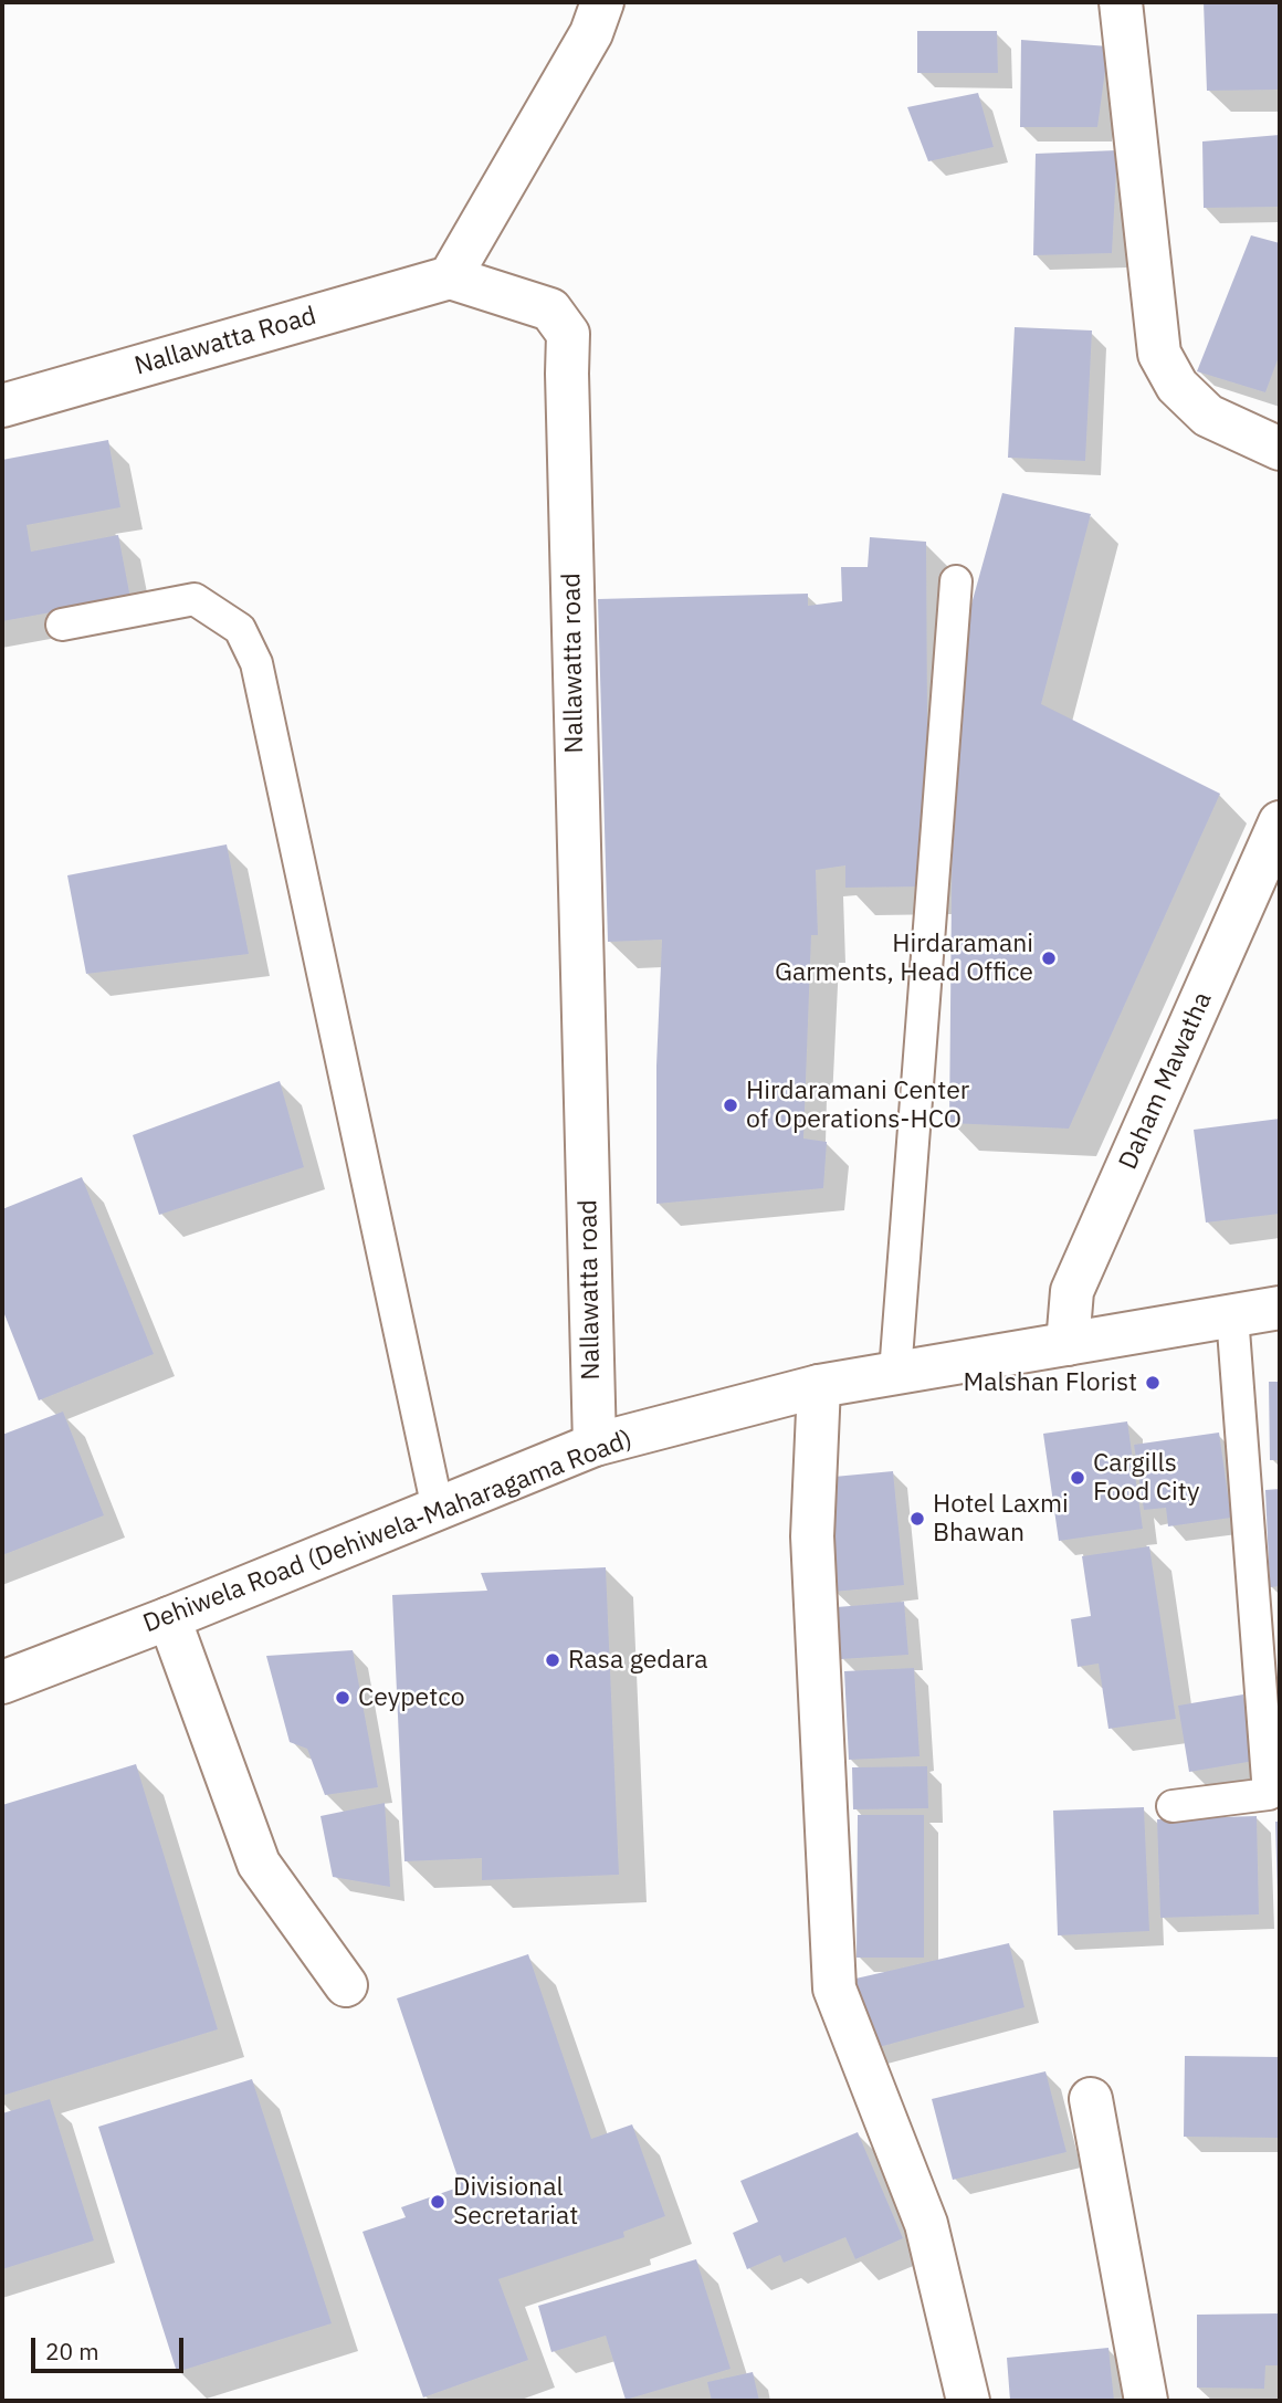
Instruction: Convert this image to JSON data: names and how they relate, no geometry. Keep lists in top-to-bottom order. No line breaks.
{"streets":{"street":["Nallawatta Road","Nallawatta road","Daham Mawatha","Dehiwela Road (Dehiwela-Maharagama Road)"]},"crossings":[["Nallawatta Road","Nallawatta road"],["Nallawatta road","Dehiwela Road (Dehiwela-Maharagama Road)"],["Daham Mawatha","Dehiwela Road (Dehiwela-Maharagama Road)"]],"places":["Hirdaramani Garments, Head Office","Hirdaramani Center of Operations-HCO","Malshan Florist","Cargills Food City","Hotel Laxmi Bhawan","Rasa gedara","Ceypetco","Divisional Secretariat"],"scale_bar":"20 m"}
